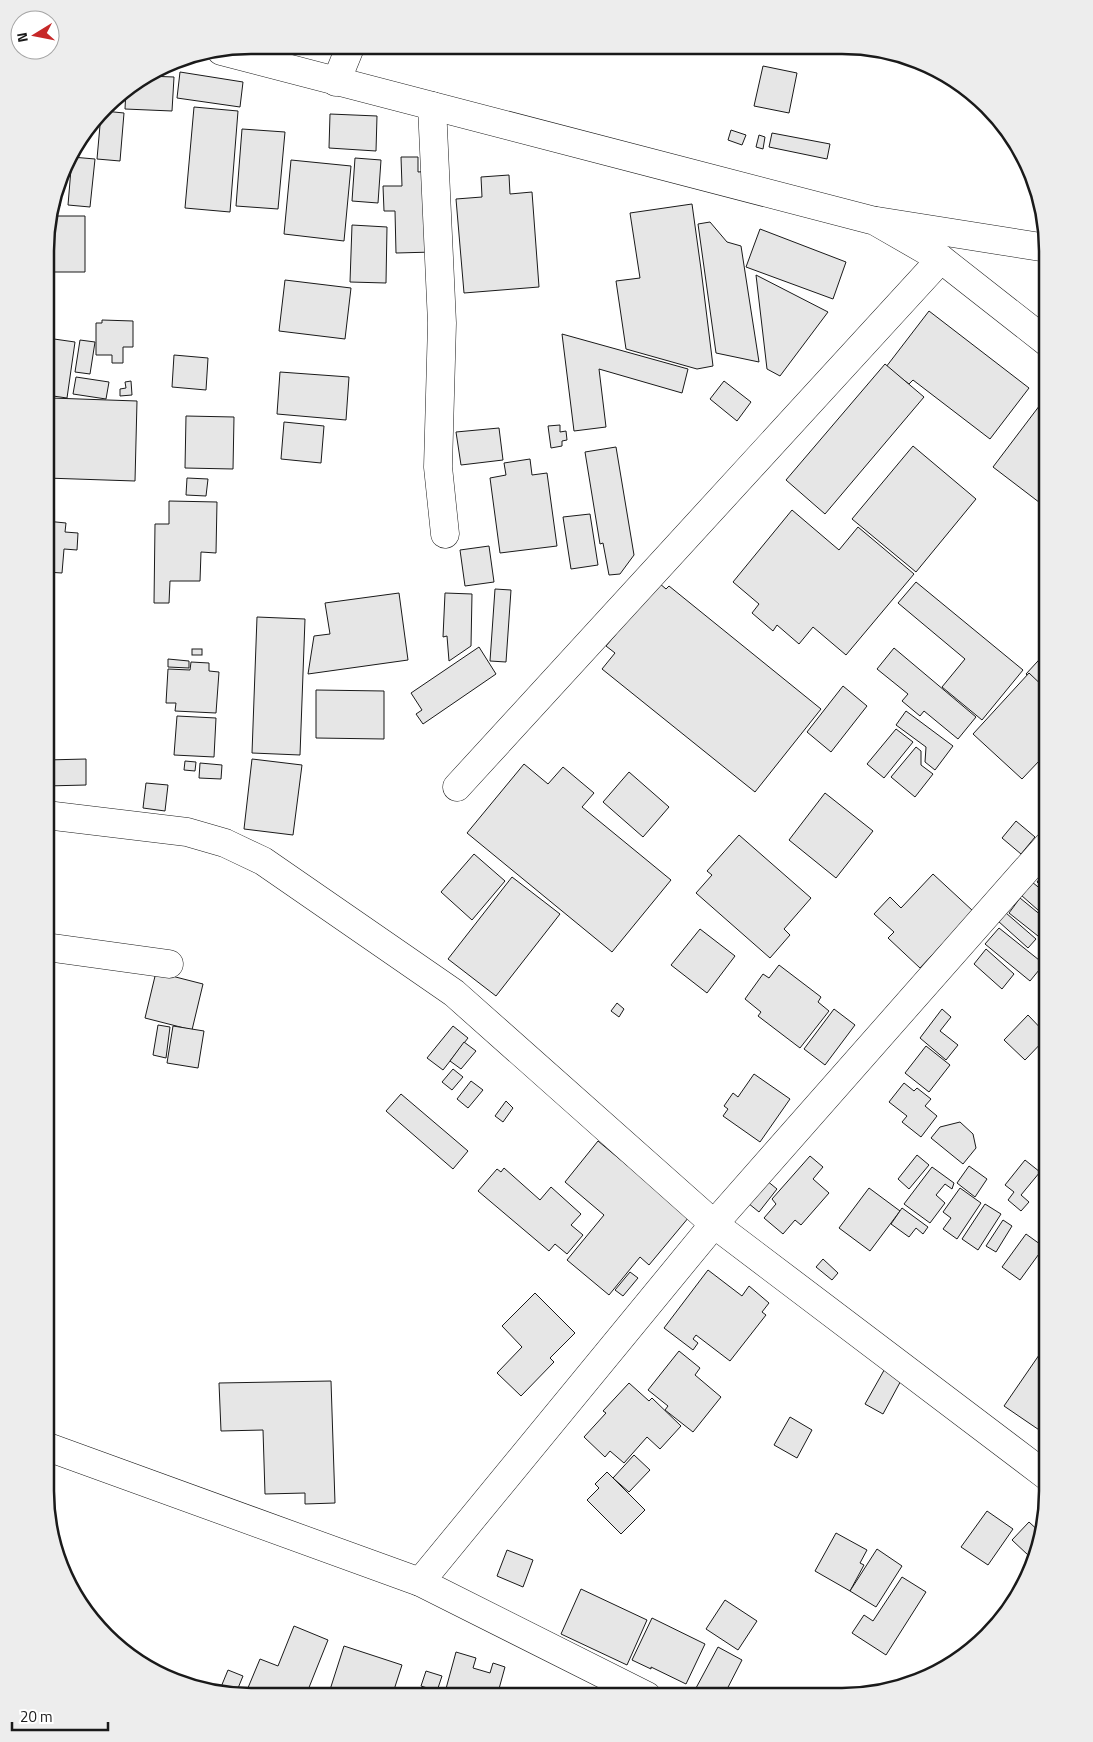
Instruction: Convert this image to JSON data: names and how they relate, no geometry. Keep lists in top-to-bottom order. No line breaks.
{"scale_bar":"20 m","north":"left"}
